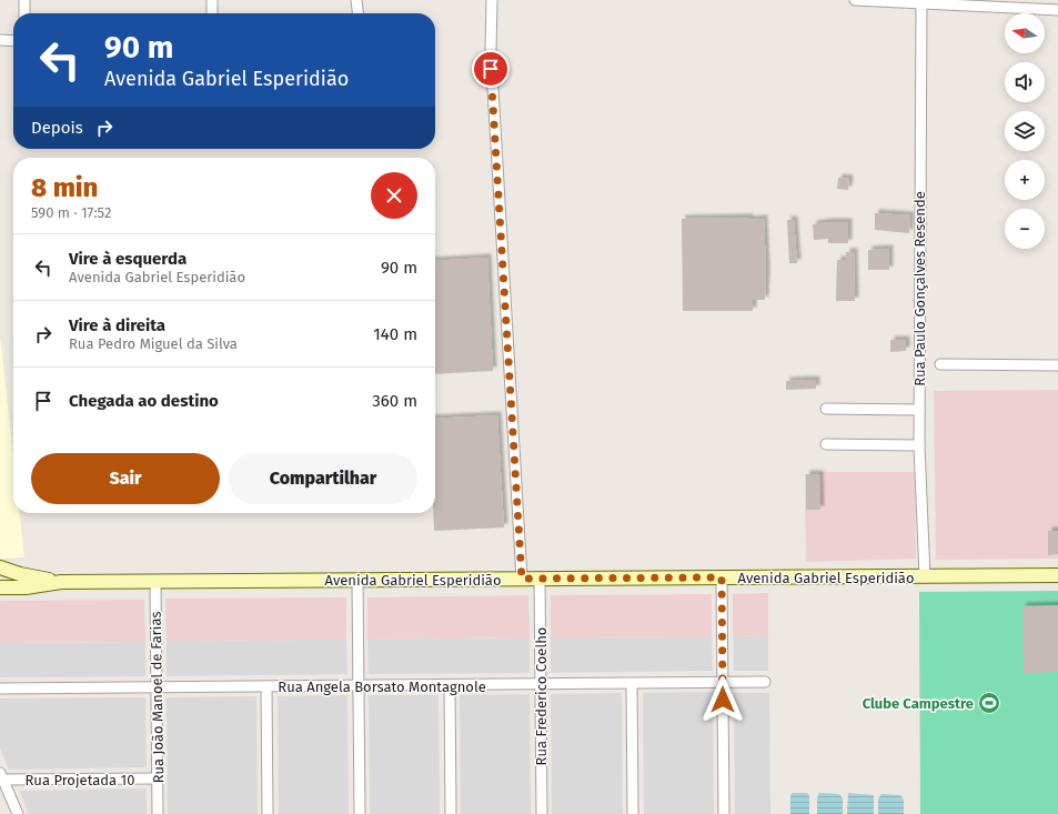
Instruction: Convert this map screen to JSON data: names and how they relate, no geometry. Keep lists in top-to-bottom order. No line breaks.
{"streets":{"main road":["Avenida Gabriel Esperidião"],"street":["Rua Paulo Gonçalves Resende","Rua Angela Borsato Montagnole","Rua Frederico Coelho","Rua João Manoel de Farias","Rua Projetada 10"]},"crossings":[["Rua Paulo Gonçalves Resende","Avenida Gabriel Esperidião"],["Avenida Gabriel Esperidião","Rua Frederico Coelho"],["Avenida Gabriel Esperidião","Rua João Manoel de Farias"],["Rua Angela Borsato Montagnole","Rua Frederico Coelho"],["Rua Angela Borsato Montagnole","Rua João Manoel de Farias"],["Rua João Manoel de Farias","Rua Projetada 10"]],"places":{"sports":["Clube Campestre"]},"north":"left","page":{"map_buttons":["+","−"],"turn":["90 m","Avenida Gabriel Esperidião"],"then":"Depois","heading":["8 min","590 m · 17:52"],"list":[{"name":"Vire à esquerda","note":"Avenida Gabriel Esperidião","value":"90 m"},{"name":"Vire à direita","note":"Rua Pedro Miguel da Silva","value":"140 m"},{"name":"Chegada ao destino","value":"360 m"}],"buttons":["Sair","Compartilhar"]}}
